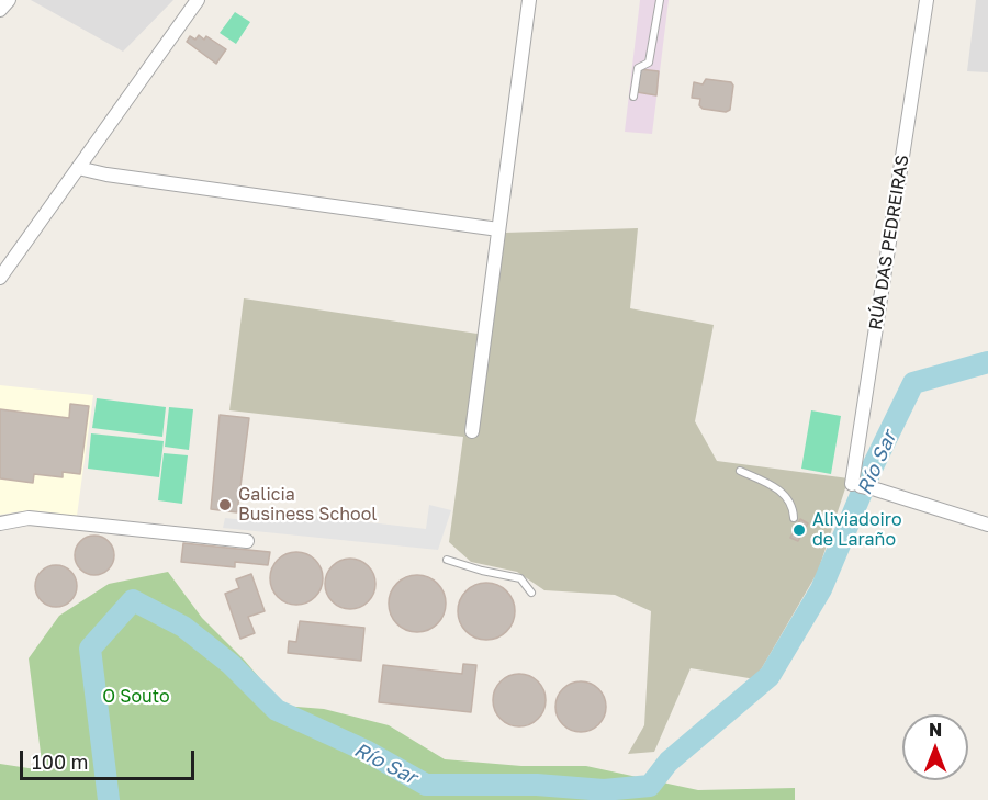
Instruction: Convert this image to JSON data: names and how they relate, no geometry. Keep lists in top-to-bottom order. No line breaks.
{"streets":{"street":["RÚA DAS PEDREIRAS"]},"water":["Río Sar"],"parks":["O Souto"],"places":["Galicia Business School","Aliviadoiro de Laraño"],"scale_bar":"100 m","north":"top"}
